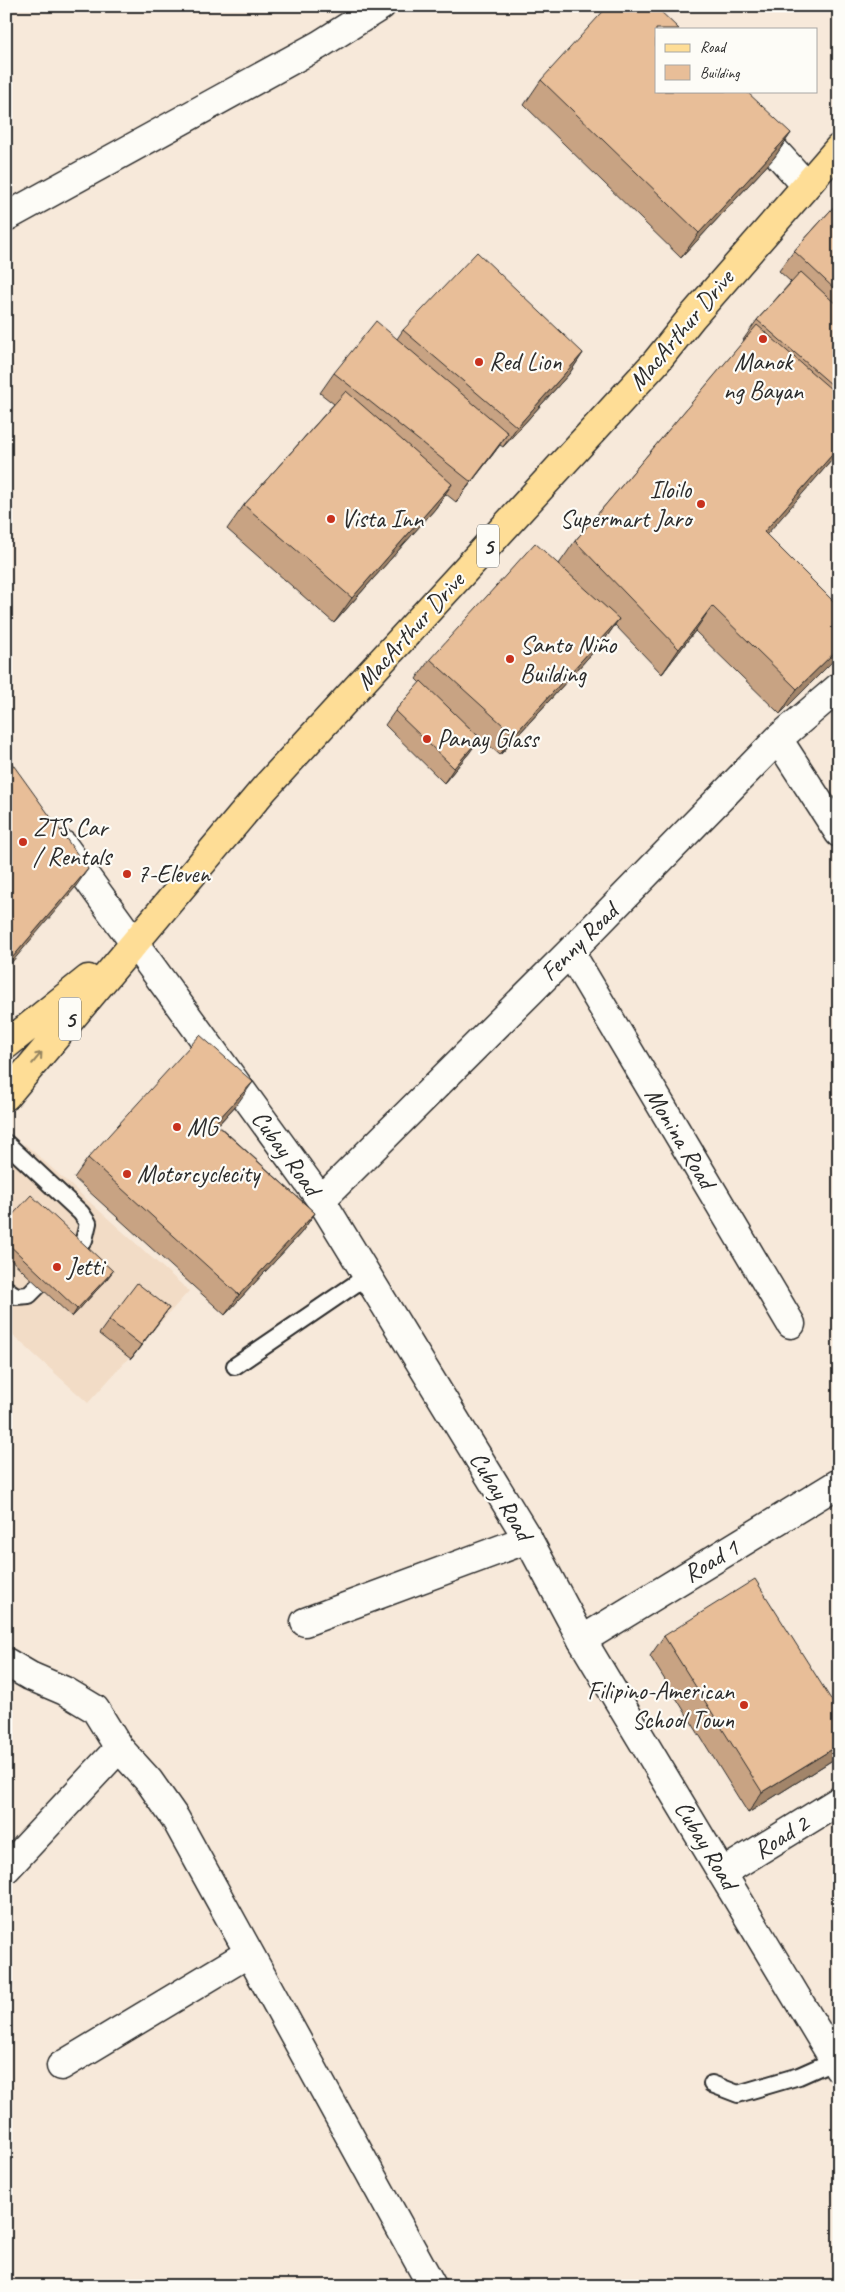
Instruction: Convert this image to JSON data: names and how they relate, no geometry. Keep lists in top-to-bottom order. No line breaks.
{"streets":{"main road":["MacArthur Drive","5"],"street":["Fenny Road","Monina Road","Cubay Road","Road 1","Road 2"]},"crossings":[["MacArthur Drive","Cubay Road"],["Fenny Road","Monina Road"],["Fenny Road","Cubay Road"],["Cubay Road","Road 1"],["Cubay Road","Road 2"]],"places":["Manok ng Bayan","Red Lion","Iloilo Supermart Jaro","Vista Inn","Santo Niño Building","Panay Glass","ZTS Car / Rentals","7-Eleven","MG","Motorcyclecity","Jetti","Filipino-American School Town"],"legend":["Road","Building"]}
